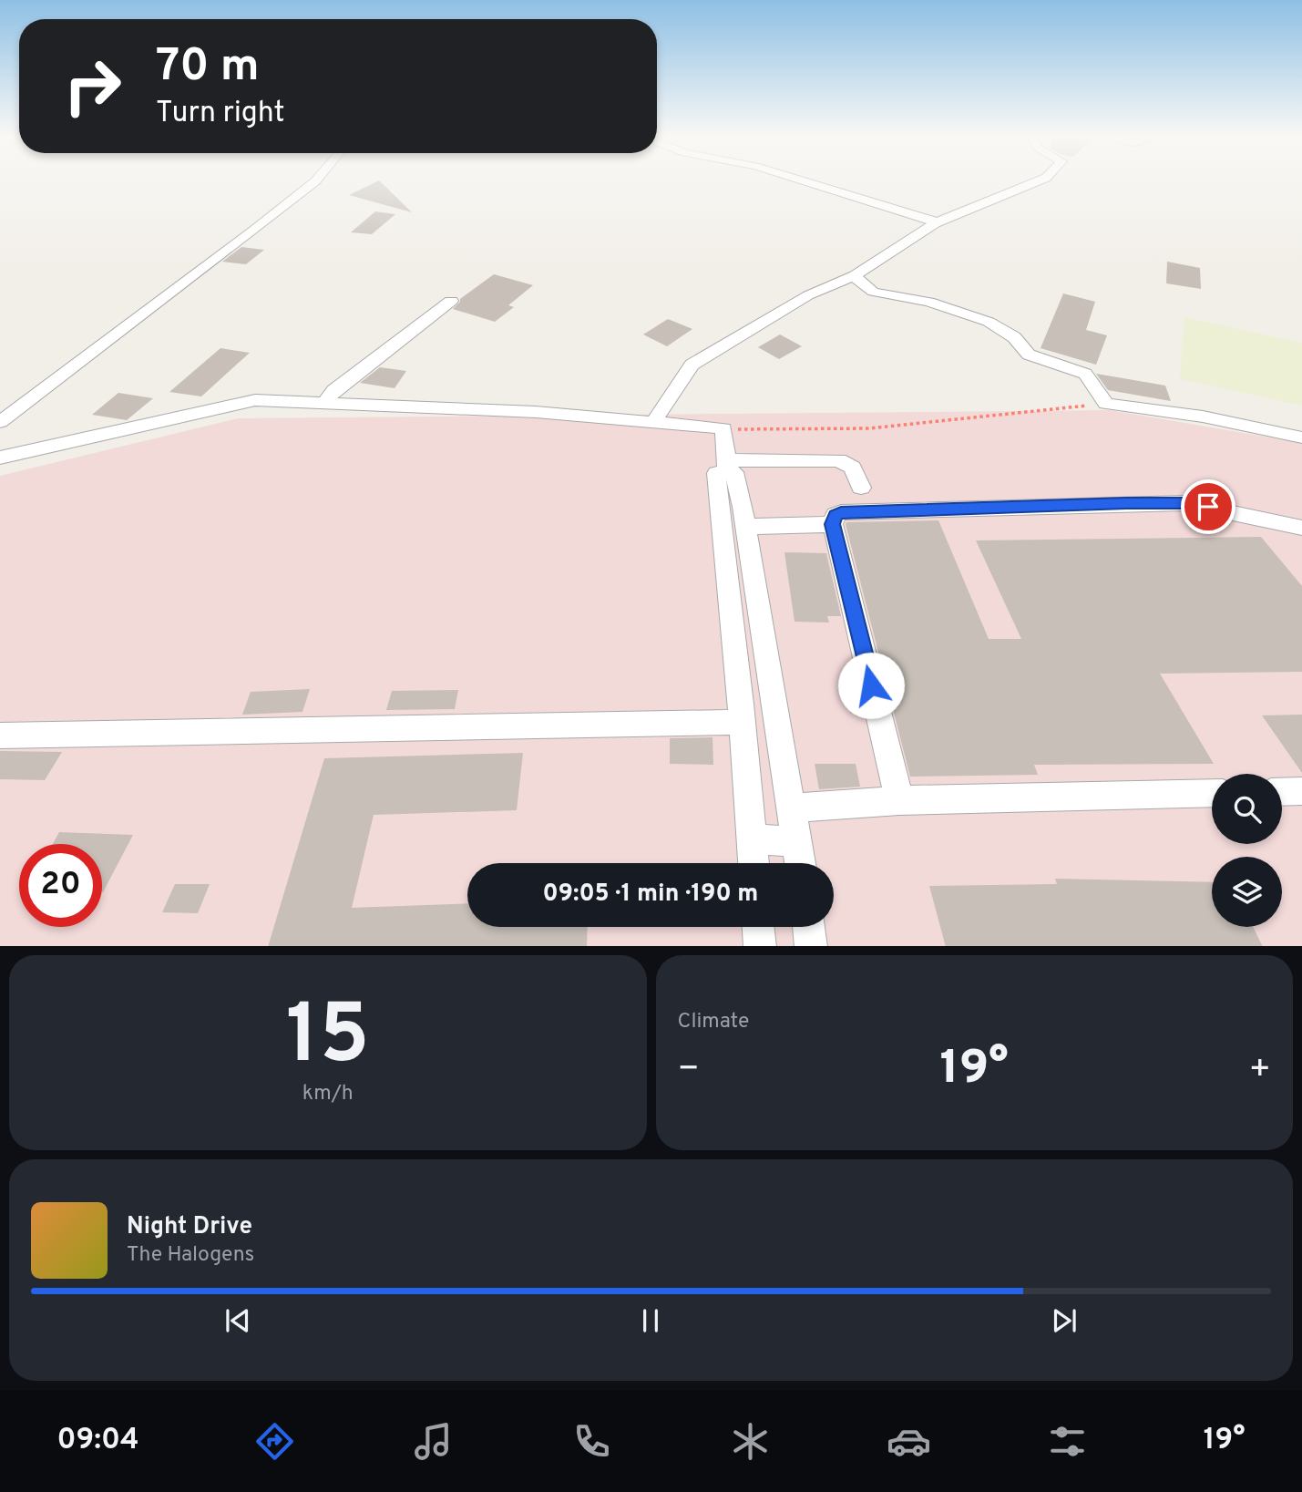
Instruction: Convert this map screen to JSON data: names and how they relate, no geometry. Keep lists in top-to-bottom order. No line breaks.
{"page":{"turn":["70 m","Turn right"],"limit":"20","trip":"09:05 · 1 min · 190 m","tile":[["15","km/h"],"Climate"],"heat":["−","19°","+"],"song":["Night Drive","The Halogens"],"tabs":["09:04","19°"]}}
